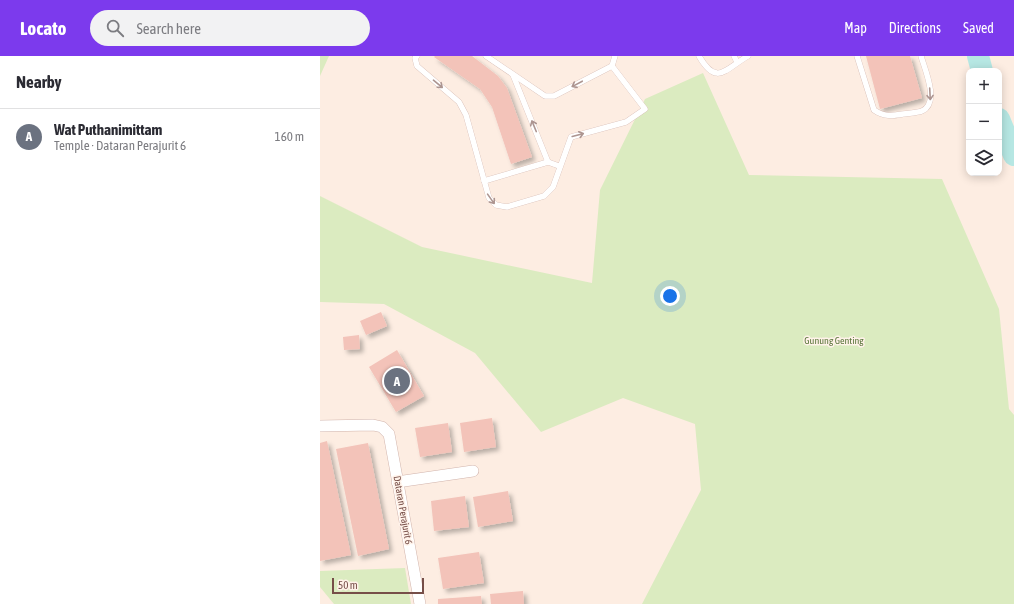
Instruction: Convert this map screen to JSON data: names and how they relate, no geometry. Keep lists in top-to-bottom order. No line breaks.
{"streets":{"street":["Dataran Perajurit 6"]},"parks":["Gunung Genting"],"scale_bar":"50 m","page":{"header":"Locato","search":"Search here","nav":["Map","Directions","Saved"],"heading":"Nearby","map_buttons":["+","−"],"list":[{"mark":"A","name":"Wat Puthanimittam","note":"Temple · Dataran Perajurit 6","value":"160 m"}],"pins":"A","scale":"50 m"}}
